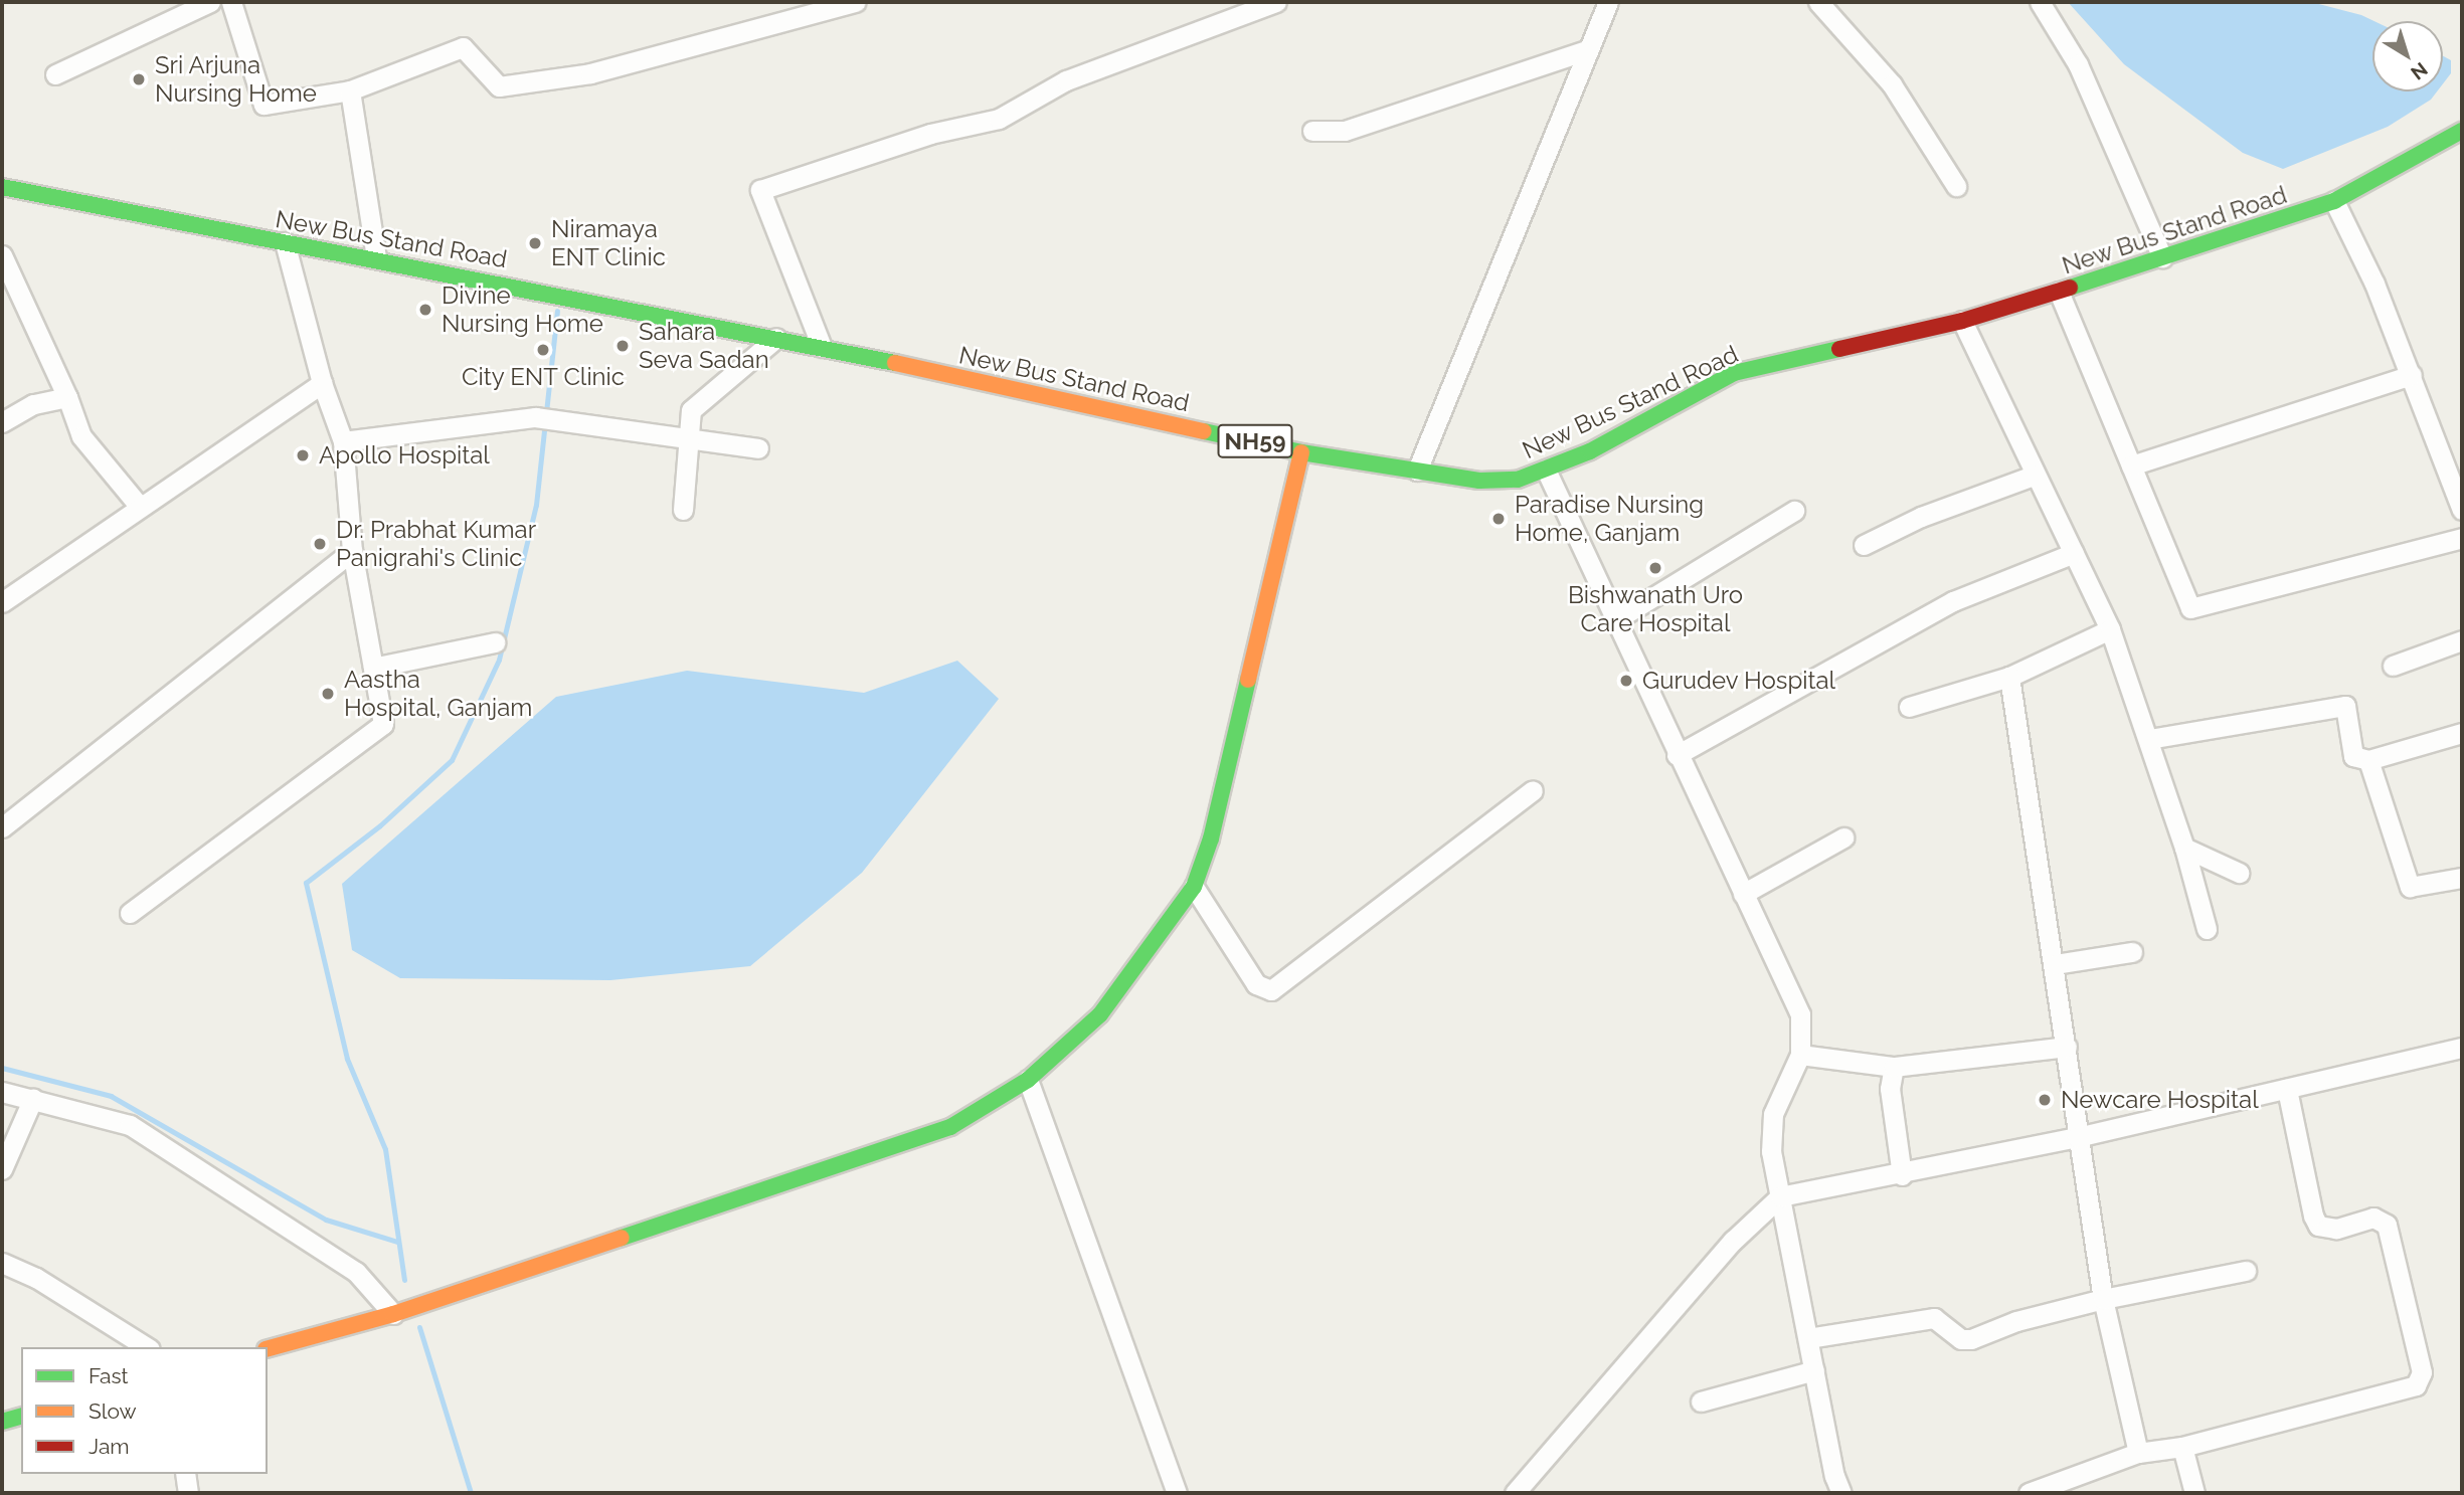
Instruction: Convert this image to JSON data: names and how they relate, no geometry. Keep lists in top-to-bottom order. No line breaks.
{"streets":{"main road":["New Bus Stand Road","NH59"]},"places":["Sri Arjuna Nursing Home","Niramaya ENT Clinic","Divine Nursing Home","Sahara Seva Sadan","City ENT Clinic","Apollo Hospital","Paradise Nursing Home, Ganjam","Dr. Prabhat Kumar Panigrahi's Clinic","Bishwanath Uro Care Hospital","Gurudev Hospital","Aastha Hospital, Ganjam","Newcare Hospital"],"legend":["Fast","Slow","Jam"],"north":"bottom right"}
